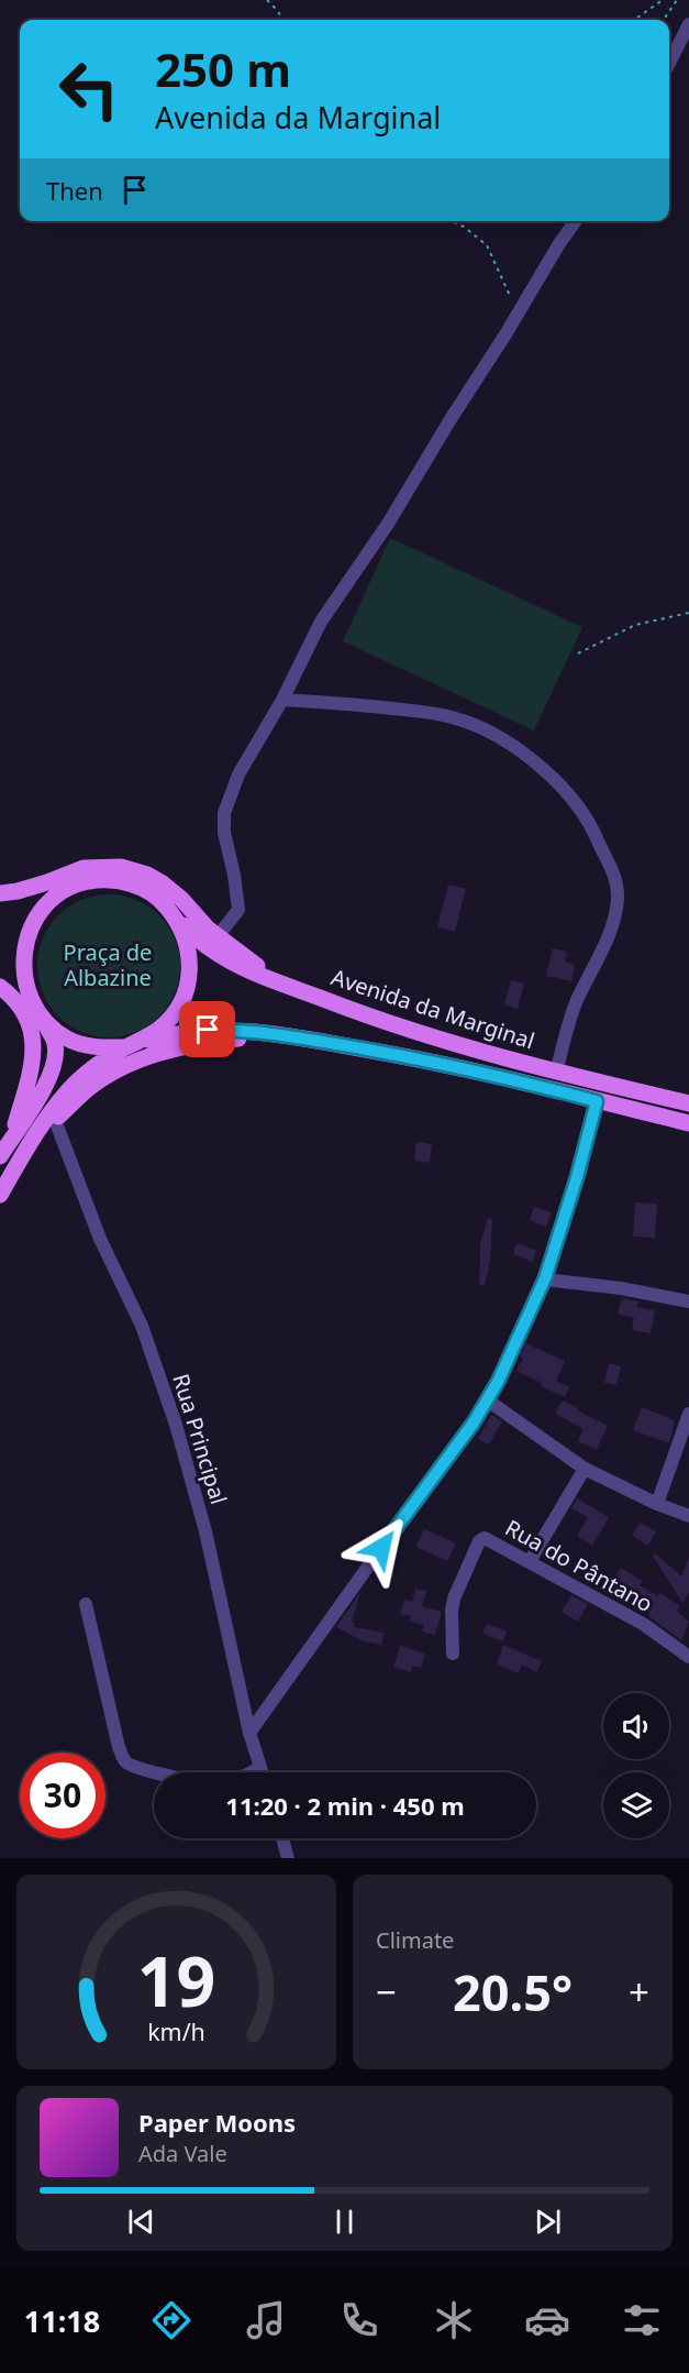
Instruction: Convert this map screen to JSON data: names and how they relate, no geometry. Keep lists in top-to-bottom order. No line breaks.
{"streets":{"main road":["Avenida da Marginal"],"street":["Rua Principal","Rua do Pântano"]},"parks":["Praça de Albazine"],"page":{"turn":["250 m","Avenida da Marginal"],"then":"Then","limit":"30","trip":"11:20 · 2 min · 450 m","tile":"Climate","heat":["−","20.5°","+"],"song":["Paper Moons","Ada Vale"],"tabs":"11:18","gauge":["19","km/h"]}}
